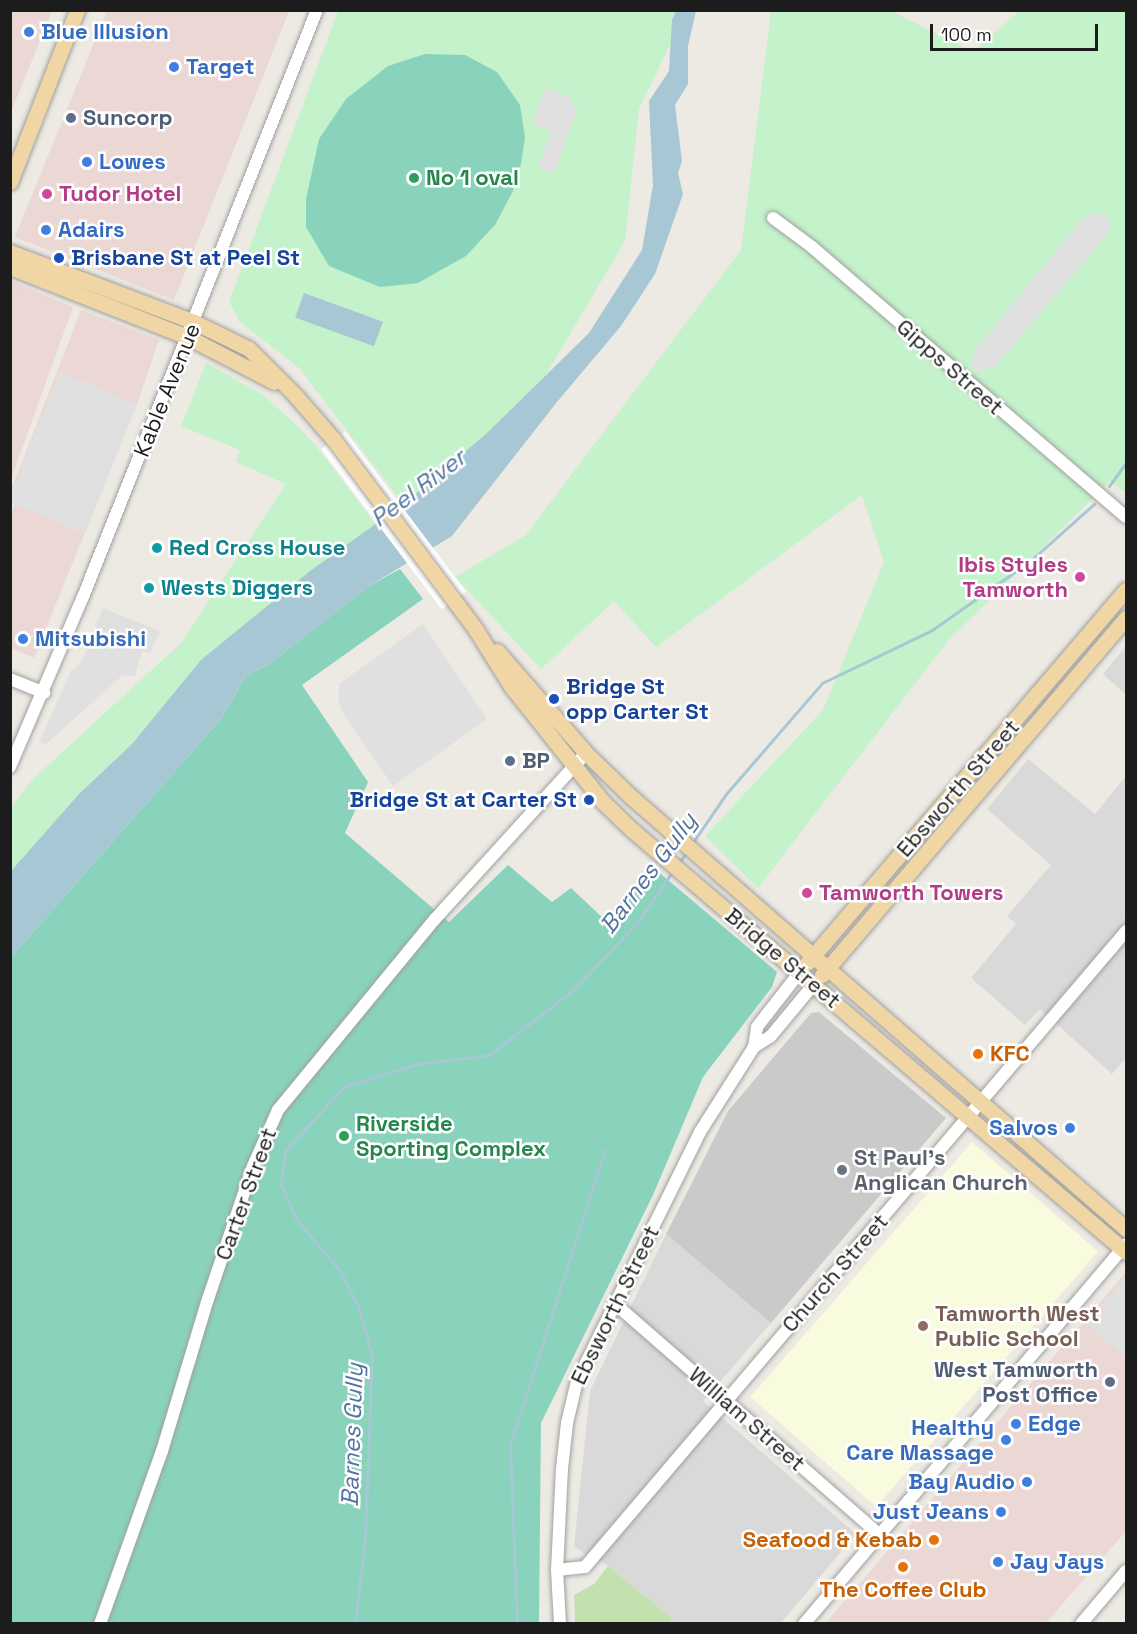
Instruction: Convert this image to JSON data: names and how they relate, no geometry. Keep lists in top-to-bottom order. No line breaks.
{"streets":{"main road":["Ebsworth Street","Bridge Street"],"street":["Gipps Street","Kable Avenue","Carter Street","Church Street","William Street"]},"crossings":[["Kable Avenue","Bridge Street"],["Ebsworth Street","Bridge Street"],["Ebsworth Street","Church Street"],["Ebsworth Street","William Street"],["Bridge Street","Carter Street"],["Bridge Street","Church Street"],["Church Street","William Street"]],"water":["Peel River","Barnes Gully"],"places":["Blue Illusion","Target","Suncorp","Lowes","No 1 oval","Tudor Hotel","Adairs","Brisbane St at Peel St","Red Cross House","Ibis Styles Tamworth","Wests Diggers","Mitsubishi","Bridge St opp Carter St","BP","Bridge St at Carter St","Tamworth Towers","KFC","Salvos","Riverside Sporting Complex","St Paul's Anglican Church","Tamworth West Public School","West Tamworth Post Office","Edge","Healthy Care Massage","Bay Audio","Just Jeans","Seafood & Kebab","Jay Jays","The Coffee Club"],"scale_bar":"100 m"}
